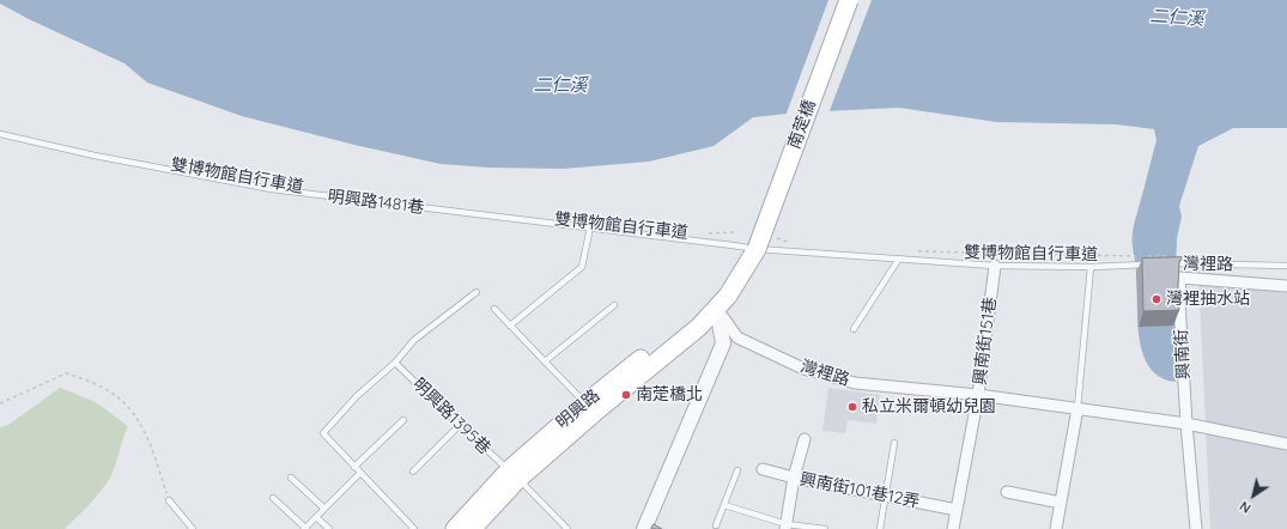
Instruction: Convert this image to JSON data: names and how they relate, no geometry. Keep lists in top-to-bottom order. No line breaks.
{"streets":{"main road":["南萣橋","明興路"],"street":["灣裡路","興南街151巷","興南街","興南街101巷12弄"],"lane":["明興路1481巷","明興路1395巷"],"path":["雙博物館自行車道"]},"crossings":[["南萣橋","明興路1481巷"],["南萣橋","明興路"],["明興路1481巷","明興路"],["灣裡路","興南街151巷"],["灣裡路","興南街"],["灣裡路","明興路"],["興南街151巷","興南街101巷12弄"],["明興路","明興路1395巷"]],"water":["二仁溪"],"places":["灣裡抽水站","南萣橋北","私立米爾頓幼兒園"],"north":"bottom left"}
